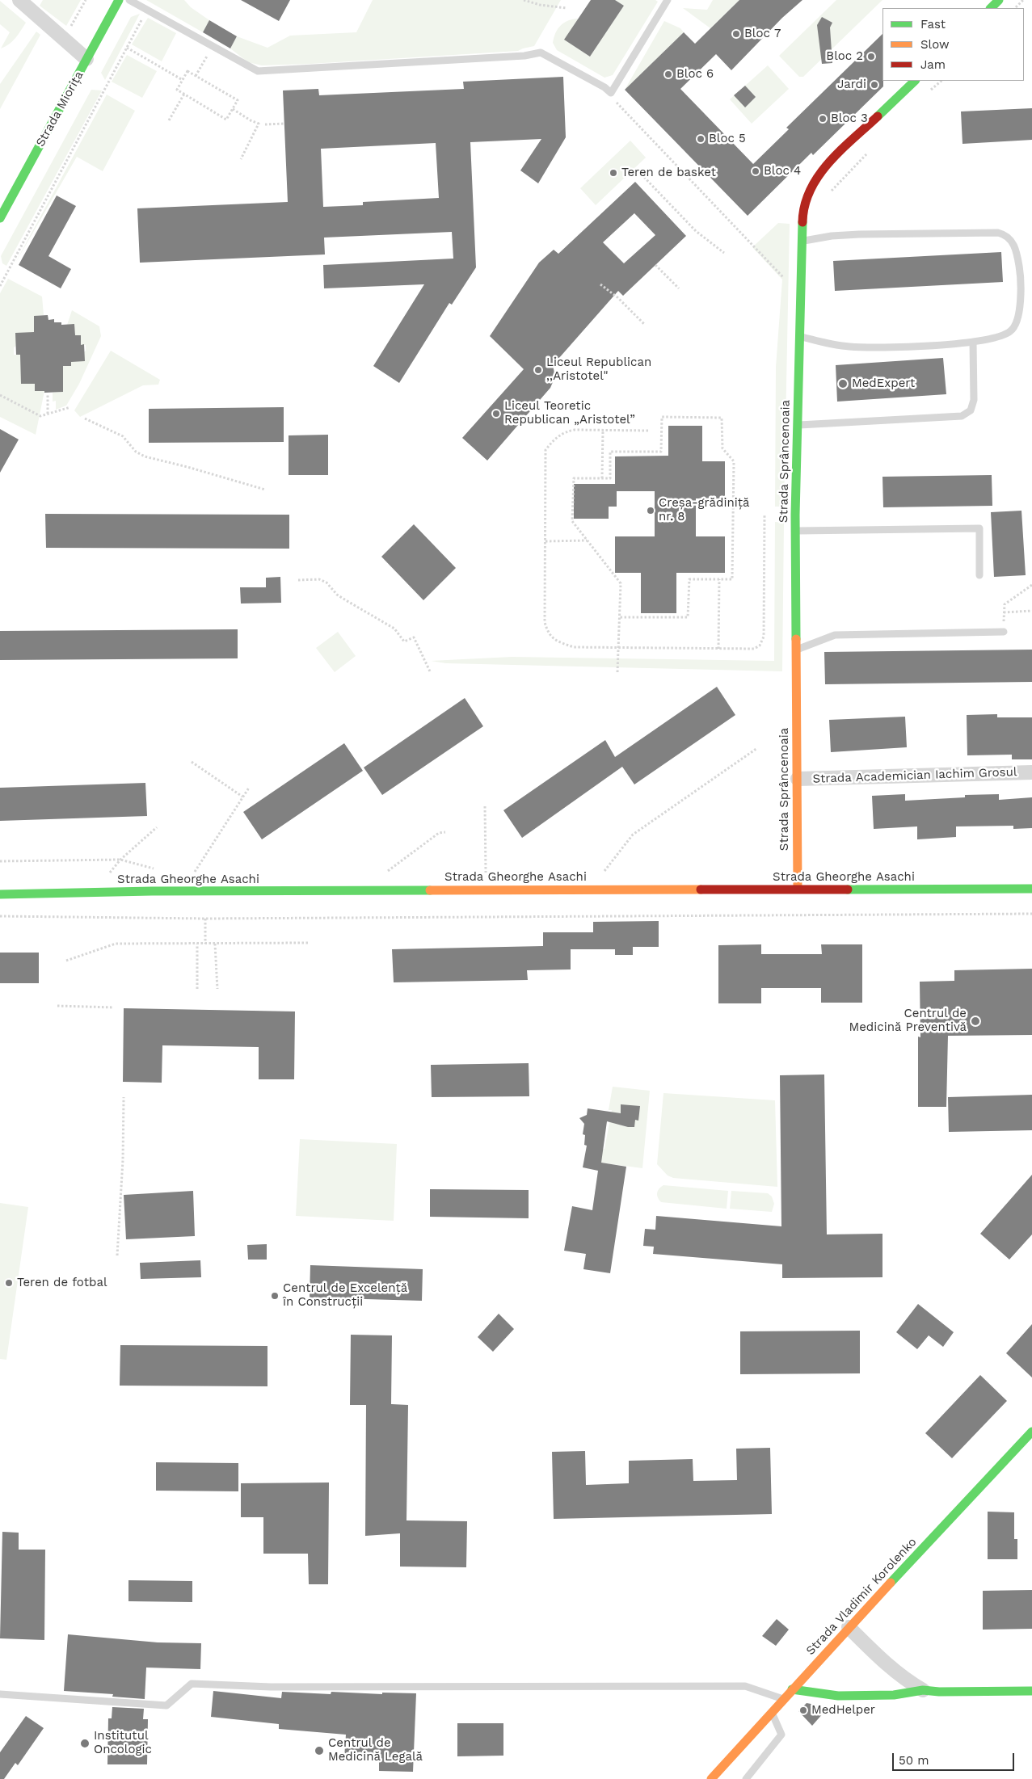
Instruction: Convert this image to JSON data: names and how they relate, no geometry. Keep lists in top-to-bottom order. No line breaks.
{"streets":{"main road":["Strada Miorița","Strada Sprâncenoaia","Strada Gheorghe Asachi","Strada Vladimir Korolenko"],"street":["Strada Academician Iachim Grosul"]},"crossings":[["Strada Sprâncenoaia","Strada Academician Iachim Grosul"],["Strada Sprâncenoaia","Strada Gheorghe Asachi"]],"places":["Bloc 7","Bloc 2","Bloc 6","Jardi","Bloc 3","Bloc 5","Bloc 4","Teren de basket","Liceul Republican ,,Aristotel\"","MedExpert","Liceul Teoretic Republican „Aristotel”","Creșa-grădiniță nr. 8","Centrul de Medicină Preventivă","Teren de fotbal","Centrul de Excelență în Construcții","MedHelper","Institutul Oncologic","Centrul de Medicină Legală"],"legend":["Fast","Slow","Jam"],"scale_bar":"50 m"}
